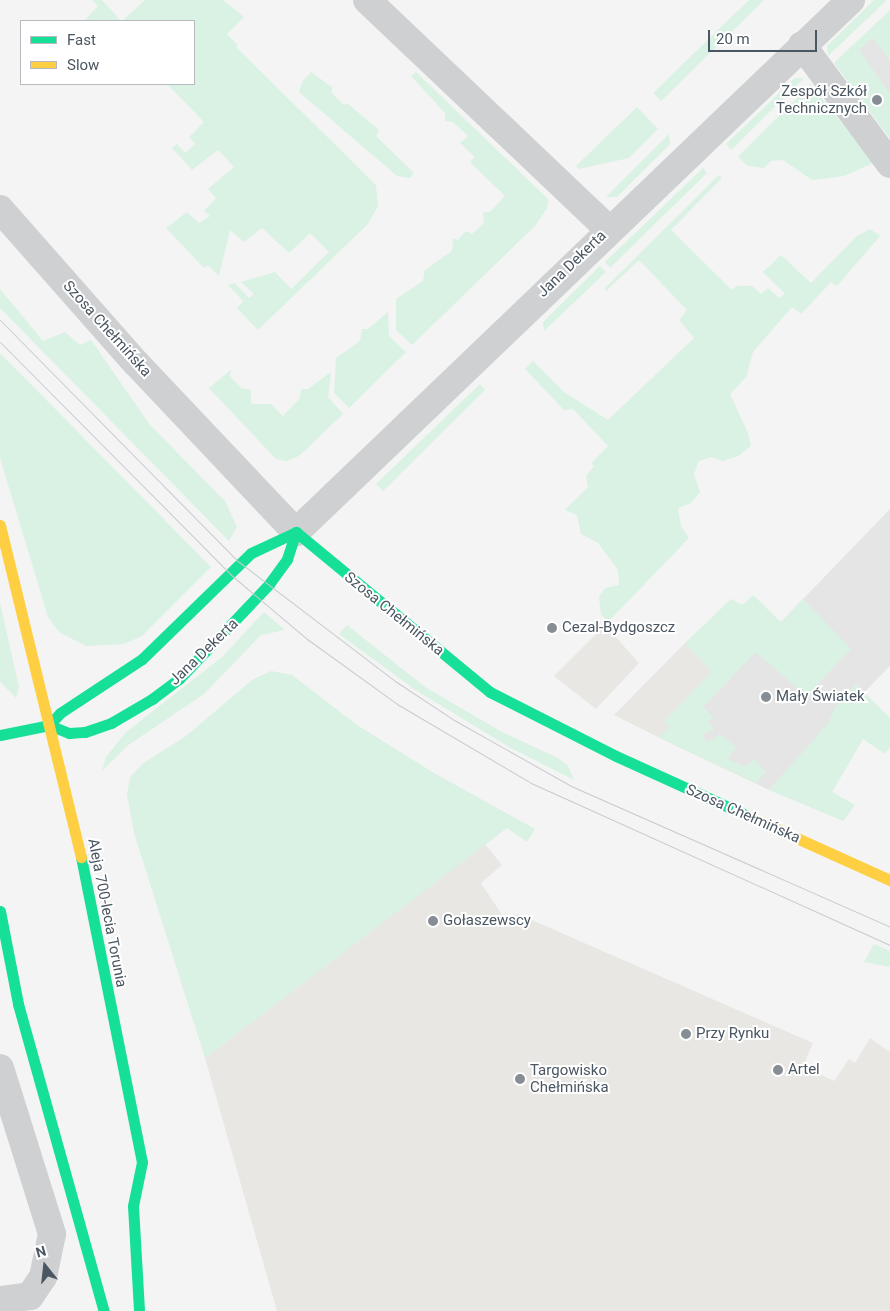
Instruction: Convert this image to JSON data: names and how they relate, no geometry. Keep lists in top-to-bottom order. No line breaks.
{"streets":{"street":["Jana Dekerta","Szosa Chełmińska","Aleja 700-lecia Torunia"]},"crossings":[["Jana Dekerta","Szosa Chełmińska"],["Jana Dekerta","Aleja 700-lecia Torunia"]],"places":["Zespół Szkół Technicznych","Cezal-Bydgoszcz","Mały Światek","Gołaszewscy","Przy Rynku","Artel","Targowisko Chełmińska"],"legend":["Fast","Slow"],"scale_bar":"20 m","north":"top"}
